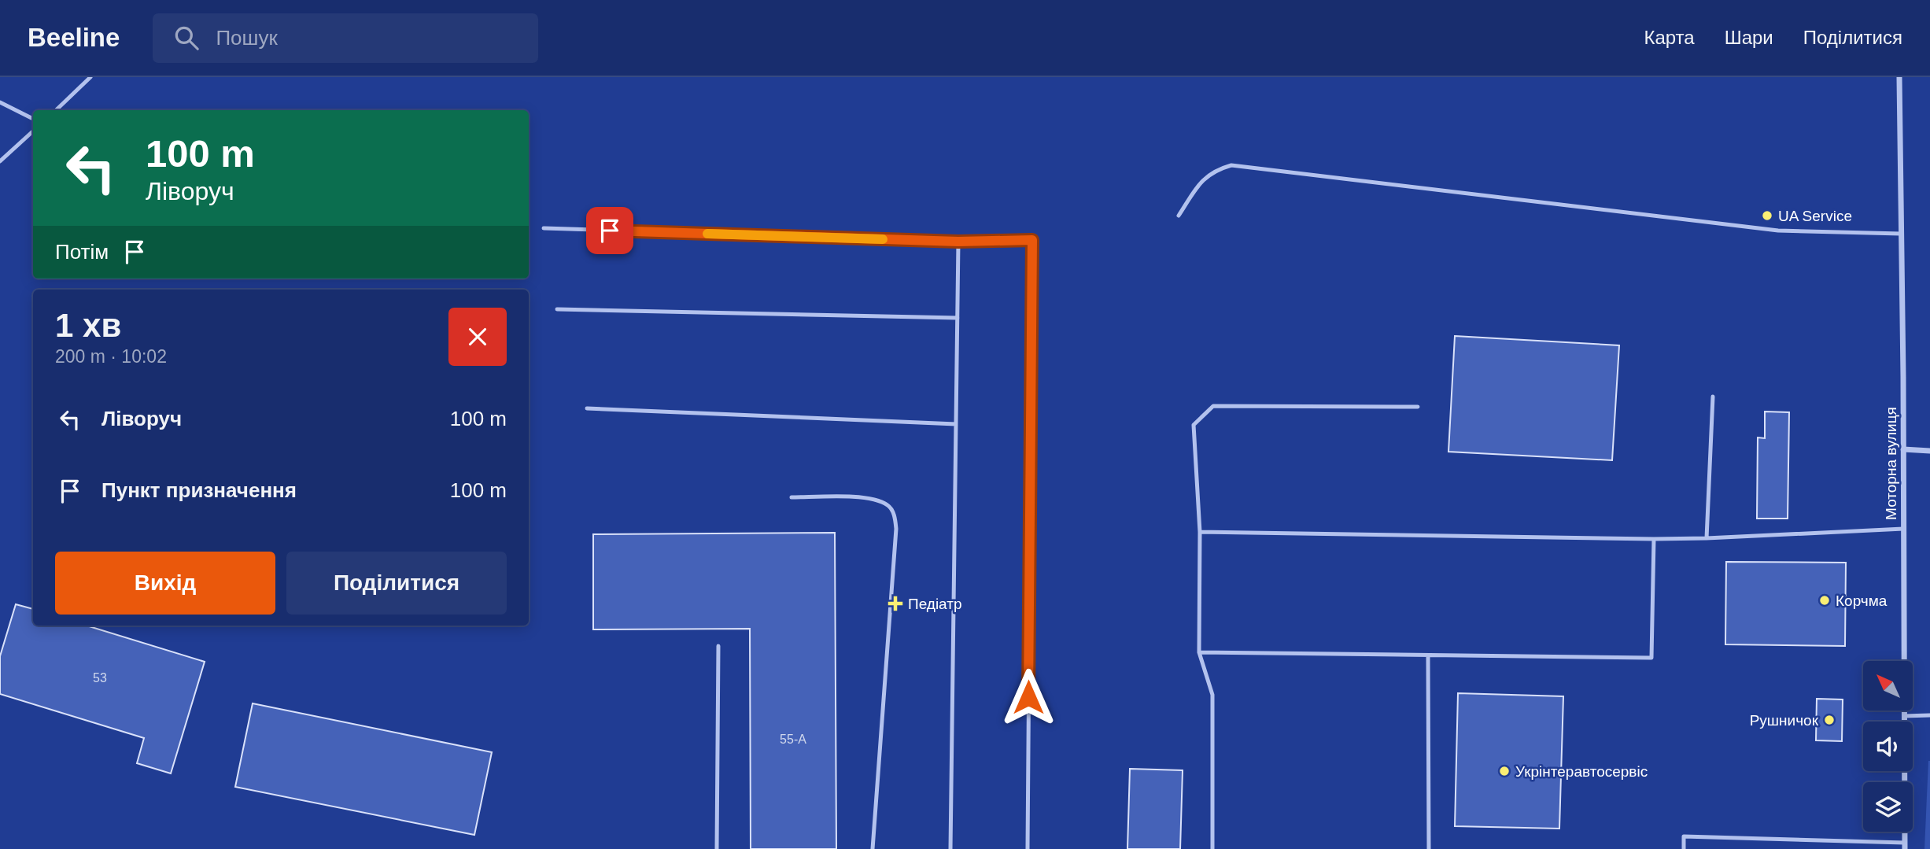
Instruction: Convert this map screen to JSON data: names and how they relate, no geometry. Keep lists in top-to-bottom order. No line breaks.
{"streets":{"street":["Моторна вулиця"]},"places":{"other":["UA Service","Корчма","Рушничок","Укрінтеравтосервіс"],"health":["Педіатр"]},"house_numbers":["53","55-А"],"north":"top left","page":{"header":"Beeline","search":"Пошук","nav":["Карта","Шари","Поділитися"],"turn":["100 m","Ліворуч"],"then":"Потім","heading":["1 хв","200 m · 10:02"],"list":[{"name":"Ліворуч","value":"100 m"},{"name":"Пункт призначення","value":"100 m"}],"buttons":["Вихід","Поділитися"]}}
